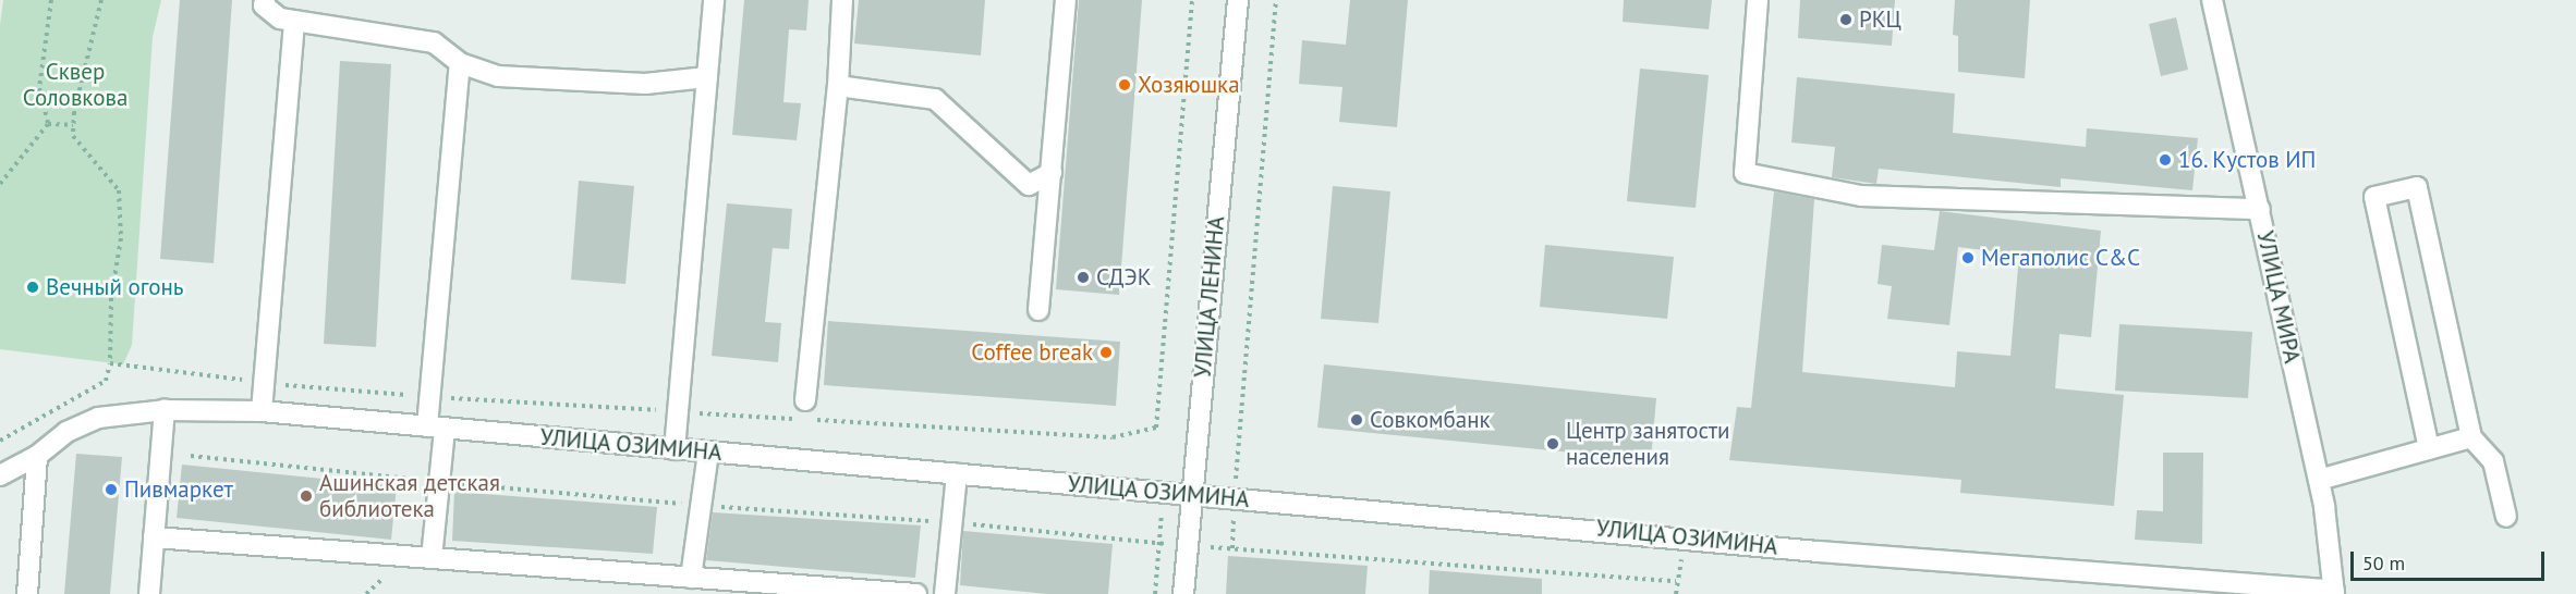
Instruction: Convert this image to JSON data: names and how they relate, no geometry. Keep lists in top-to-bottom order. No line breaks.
{"streets":{"street":["УЛИЦА ЛЕНИНА","УЛИЦА МИРА","УЛИЦА ОЗИМИНА"]},"crossings":[["УЛИЦА ЛЕНИНА","УЛИЦА ОЗИМИНА"],["УЛИЦА МИРА","УЛИЦА ОЗИМИНА"]],"parks":["Сквер Соловкова"],"places":["РКЦ","Хозяюшка","16. Кустов ИП","Мегаполис C&C","СДЭК","Вечный огонь","Coffee break","Совкомбанк","Центр занятости населения","Пивмаркет","Ашинская детская библиотека"],"scale_bar":"50 m"}
